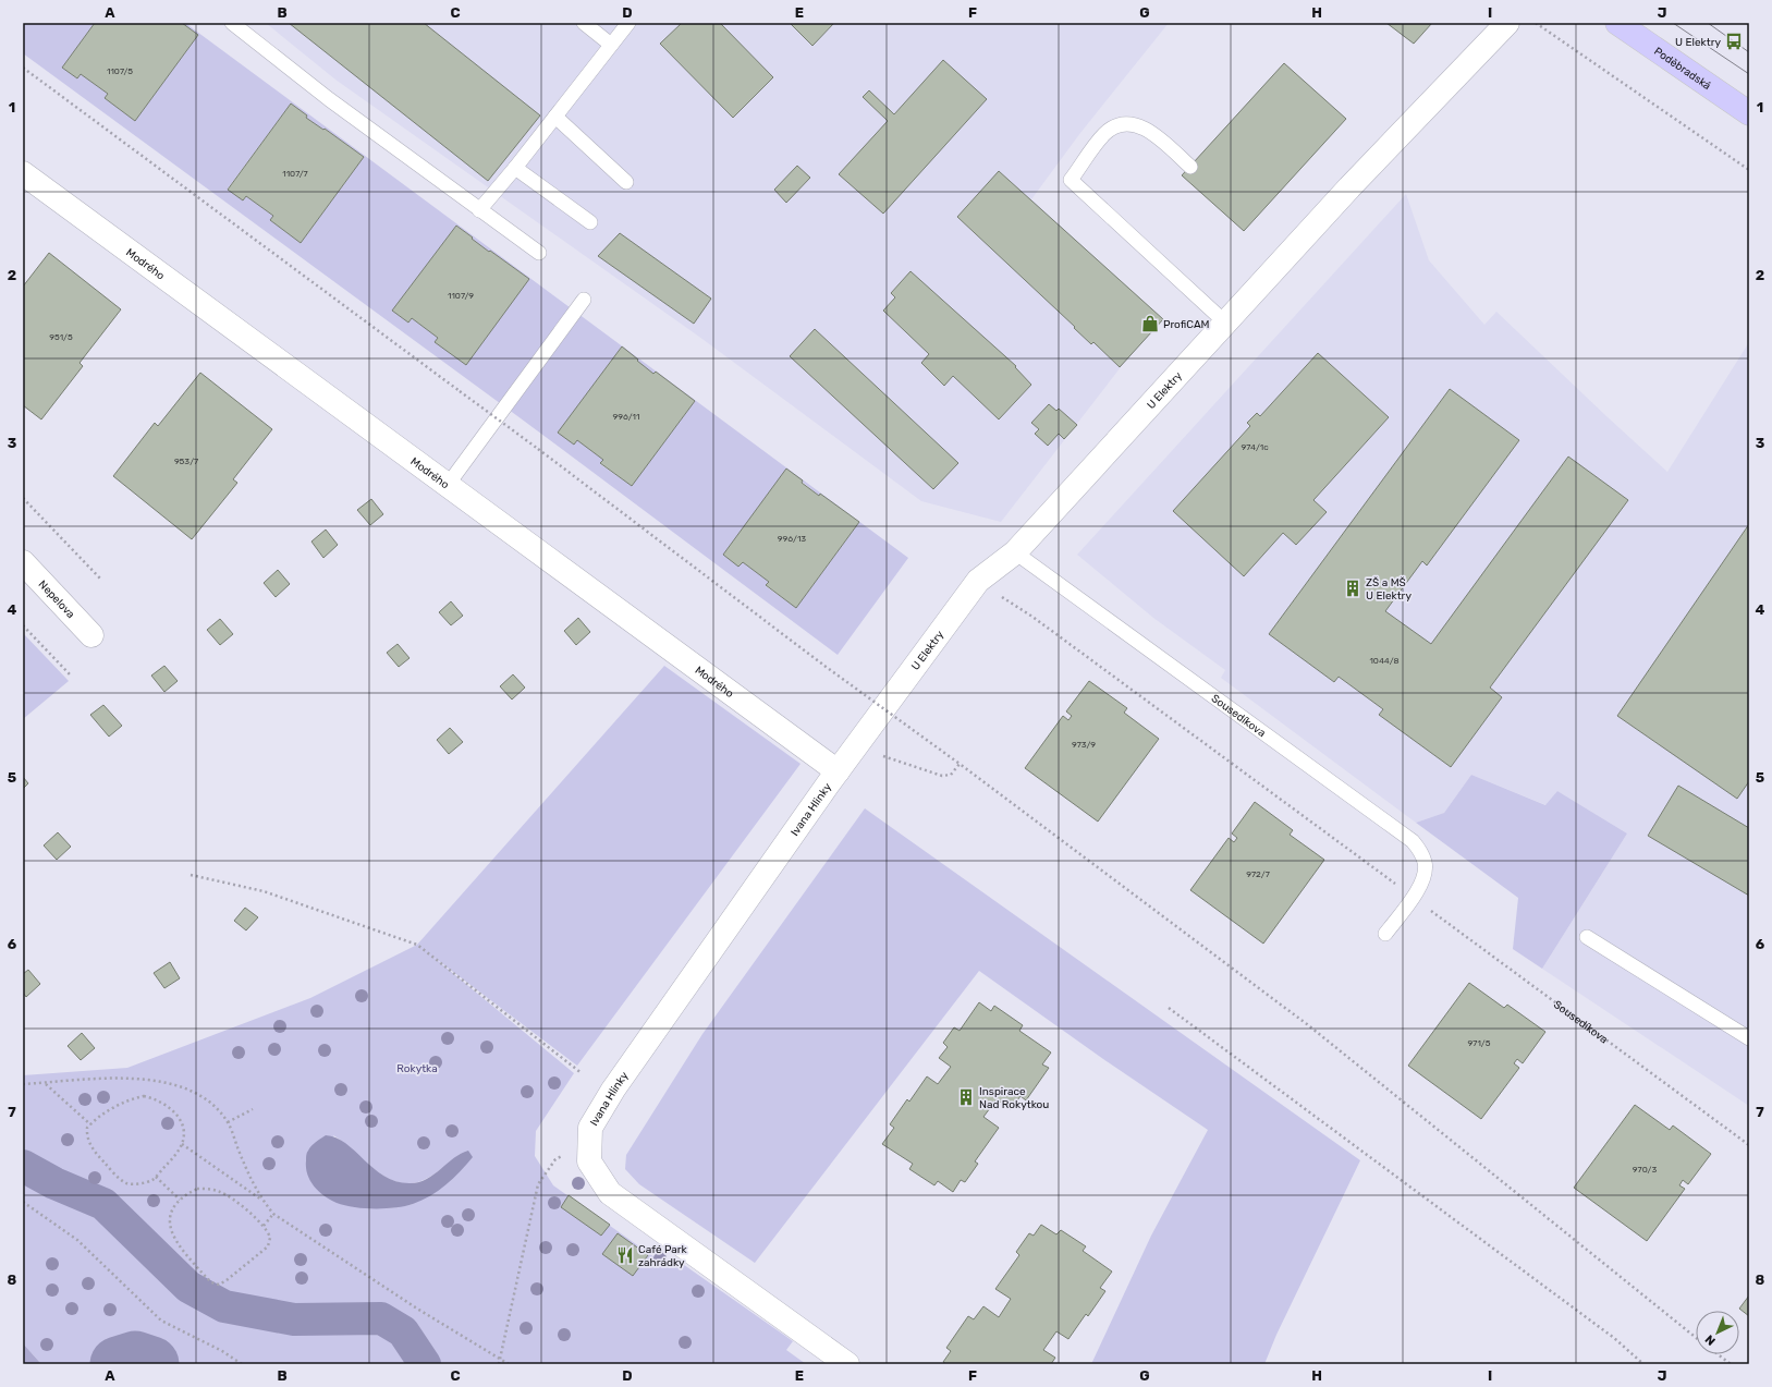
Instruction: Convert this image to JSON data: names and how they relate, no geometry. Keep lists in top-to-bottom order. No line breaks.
{"streets":{"main road":["Poděbradská"],"street":["Modrého","U Elektry","Nepelova","Ivana Hlinky"],"lane":["Sousedíkova"]},"crossings":[["Modrého","U Elektry"],["Modrého","Ivana Hlinky"],["U Elektry","Sousedíkova"],["U Elektry","Ivana Hlinky"]],"parks":["Rokytka"],"places":{"bus stop":["U Elektry"],"shop":["ProfiCAM"],"building":["ZŠ a MŠ U Elektry","Inspirace Nad Rokytkou"],"restaurant":["Café Park zahrádky"]},"house_numbers":["1107/5","1107/7","1107/9","951/5","996/11","974/1c","953/7","996/13","1044/8","973/9","972/7","971/5","970/3"],"north":"bottom left","grid":{"columns":["A","B","C","D","E","F","G","H","I","J"],"rows":["1","2","3","4","5","6","7","8"]}}
